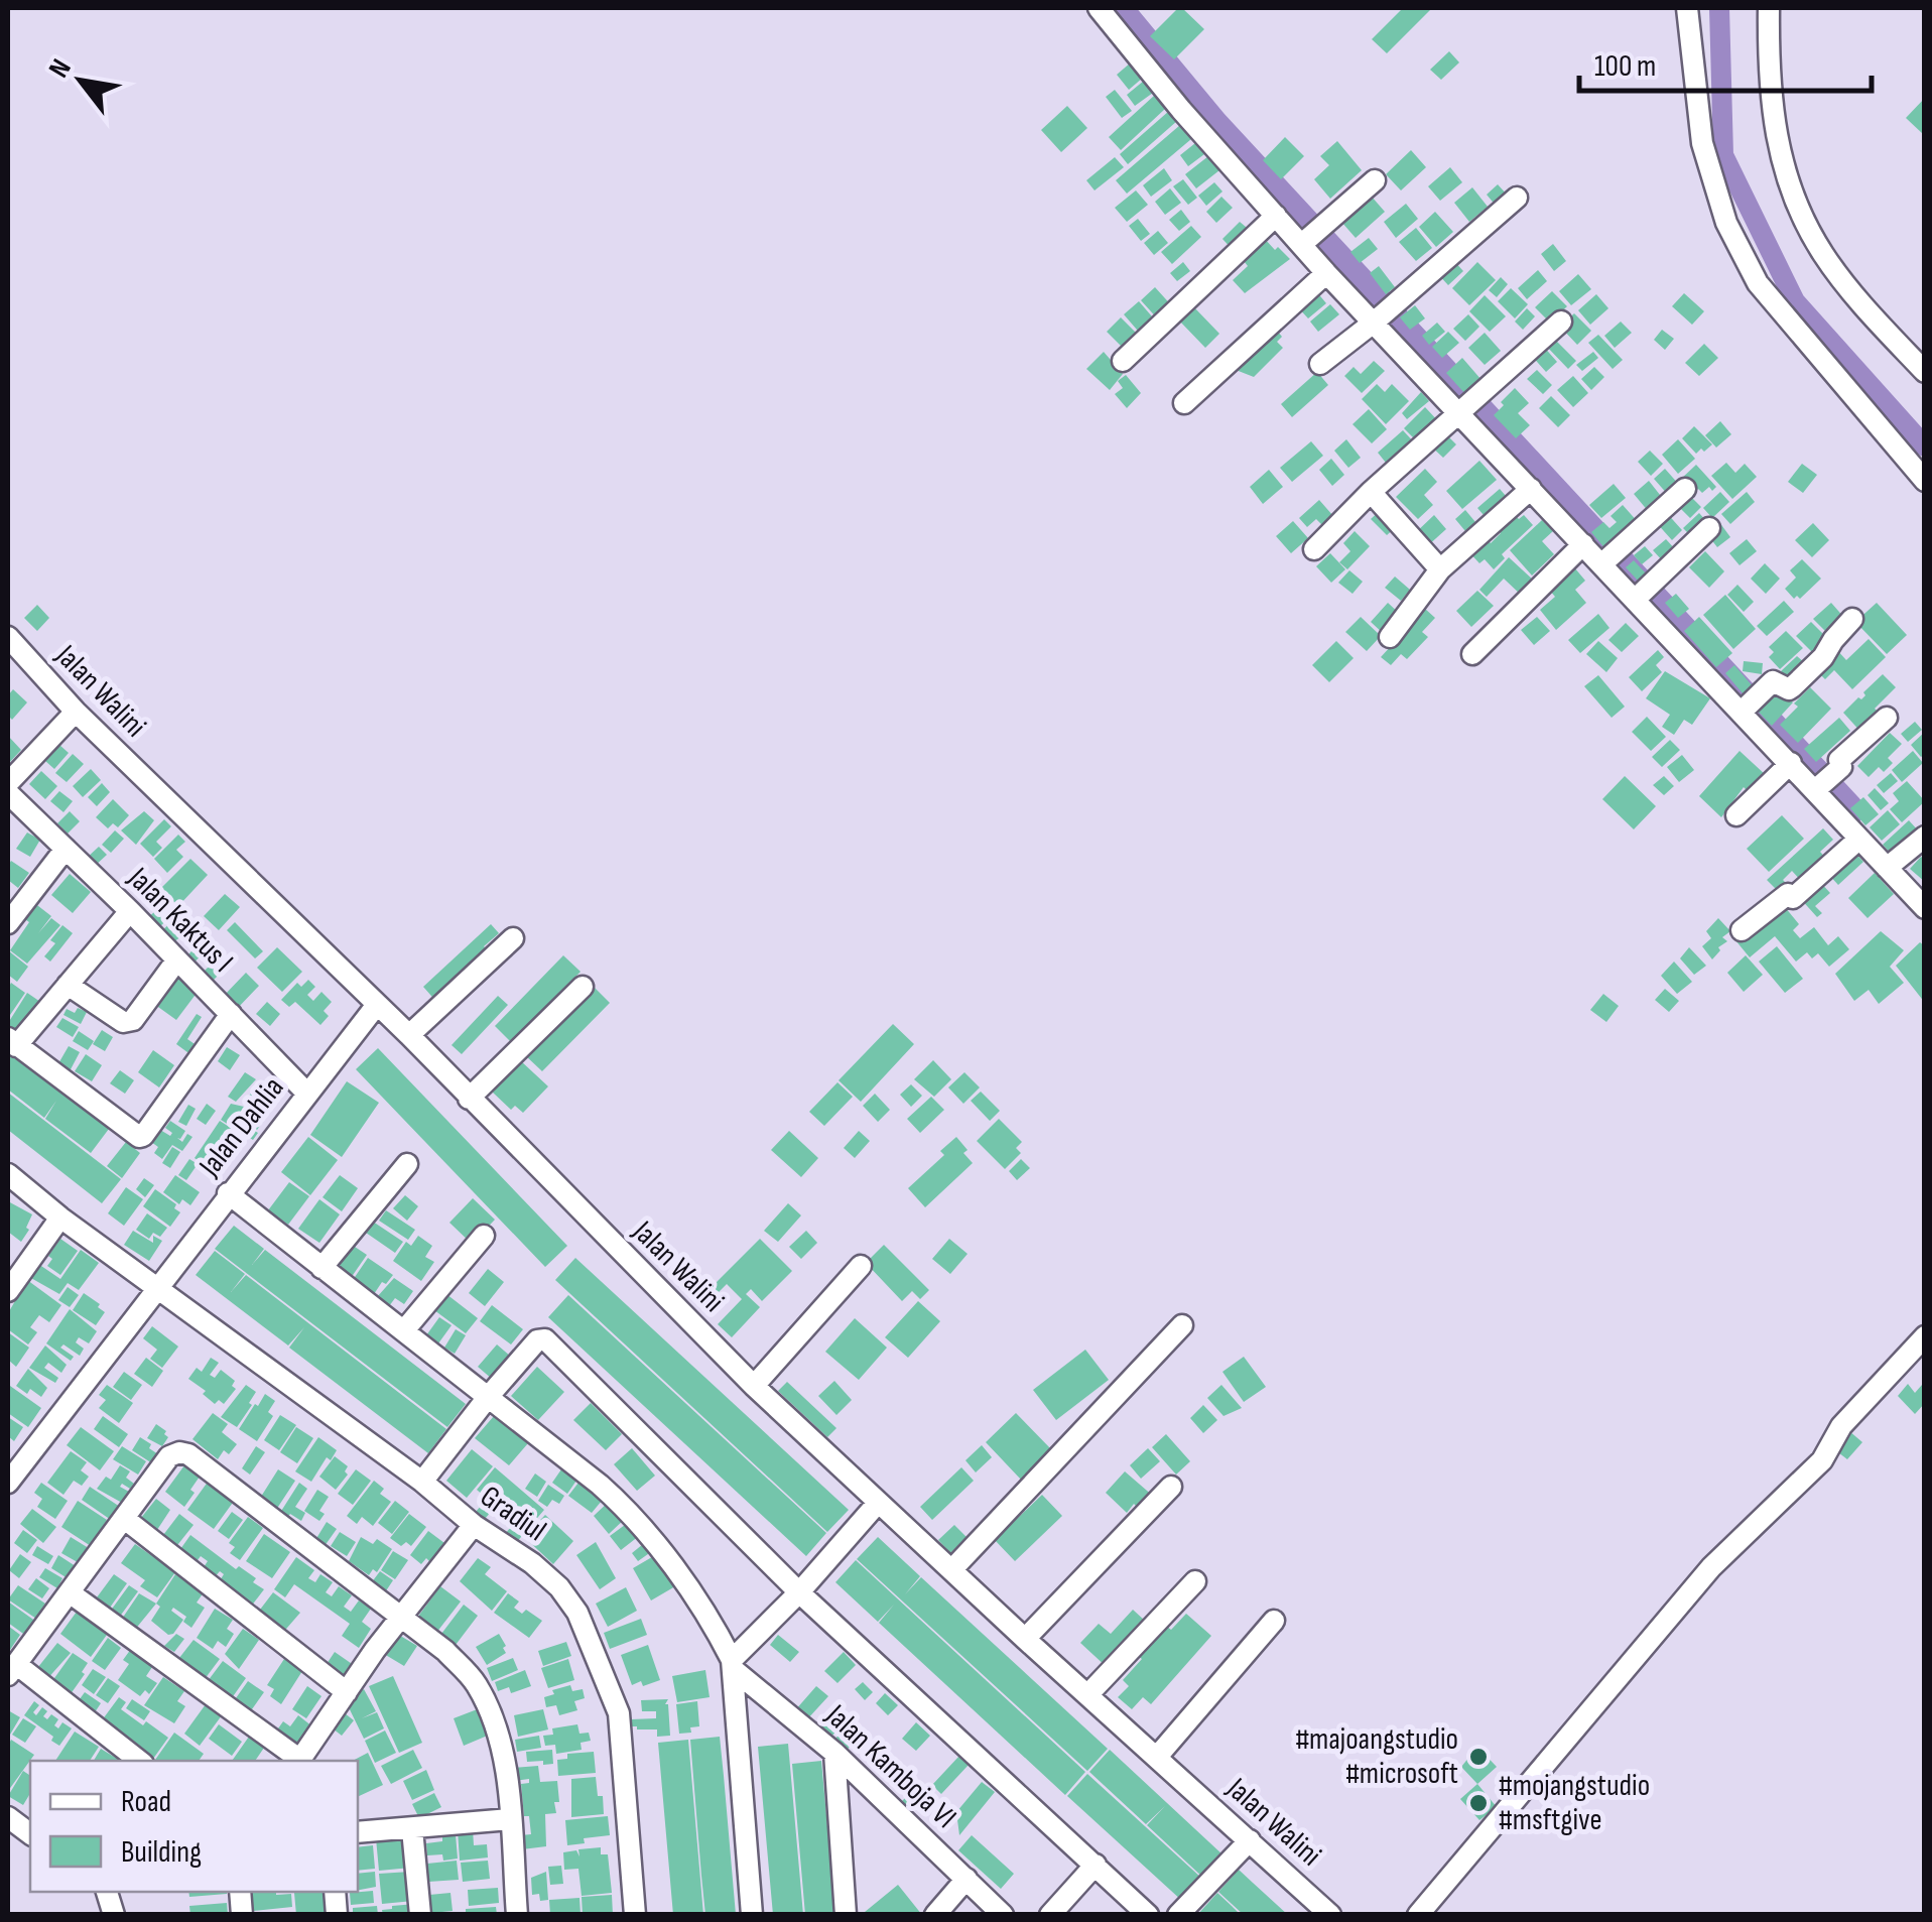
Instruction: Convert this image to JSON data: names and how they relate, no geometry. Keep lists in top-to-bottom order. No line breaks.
{"streets":{"street":["Jalan Walini","Jalan Kaktus I","Jalan Dahlia","Gradiul","Jalan Kamboja VI"]},"crossings":[["Jalan Walini","Jalan Dahlia"],["Jalan Kaktus I","Jalan Dahlia"],["Jalan Dahlia","Gradiul"]],"places":["#majoangstudio #microsoft","#mojangstudio #msftgive"],"legend":["Road","Building"],"scale_bar":"100 m","north":"top left"}
